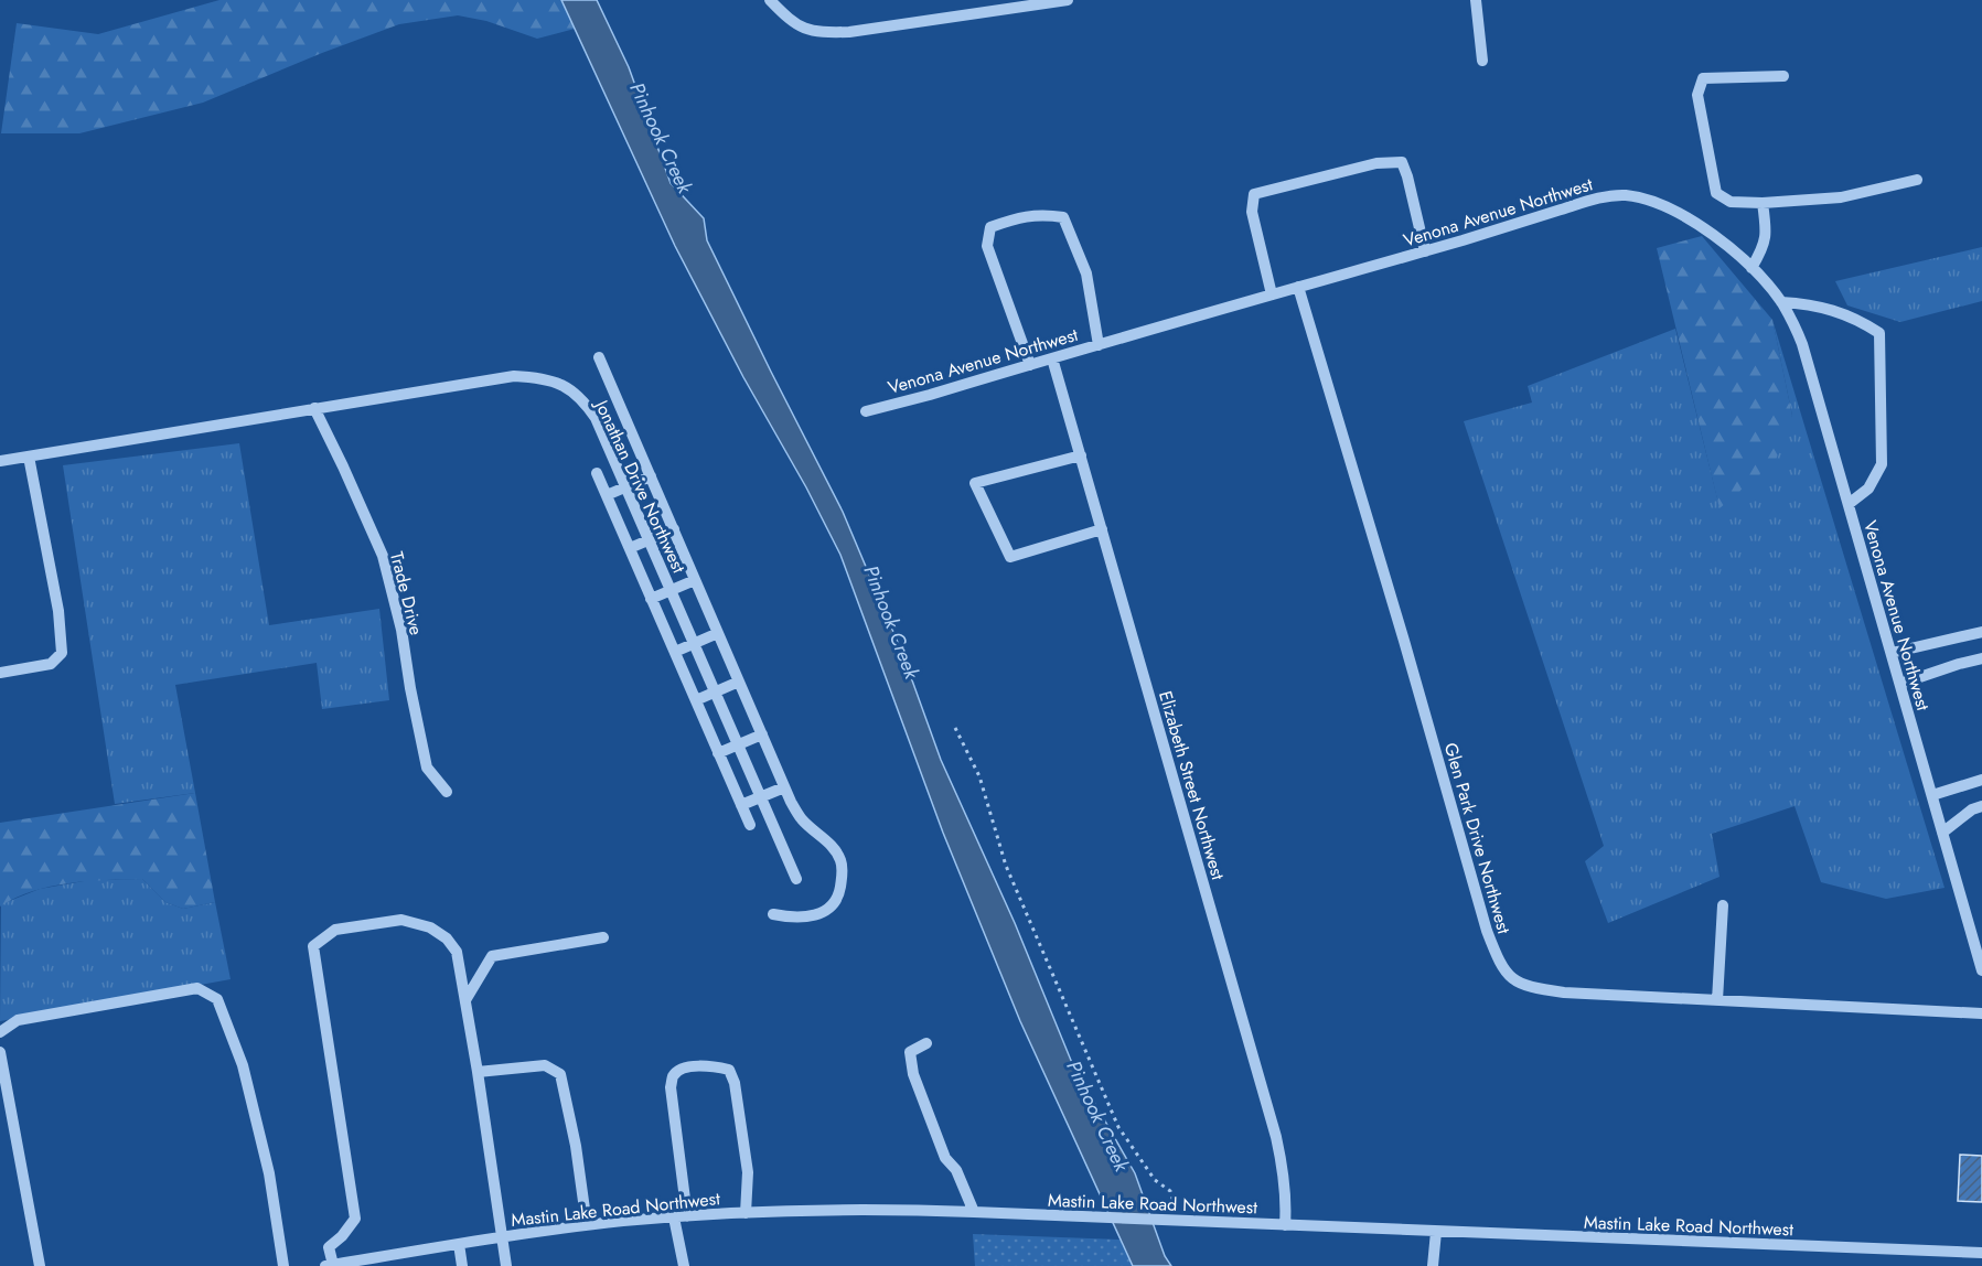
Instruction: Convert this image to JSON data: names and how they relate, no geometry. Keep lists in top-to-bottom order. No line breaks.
{"streets":{"street":["Venona Avenue Northwest","Jonathan Drive Northwest","Trade Drive","Elizabeth Street Northwest","Glen Park Drive Northwest","Mastin Lake Road Northwest"]},"crossings":[["Venona Avenue Northwest","Elizabeth Street Northwest"],["Venona Avenue Northwest","Glen Park Drive Northwest"],["Jonathan Drive Northwest","Trade Drive"],["Elizabeth Street Northwest","Mastin Lake Road Northwest"]],"water":["Pinhook Creek"]}
